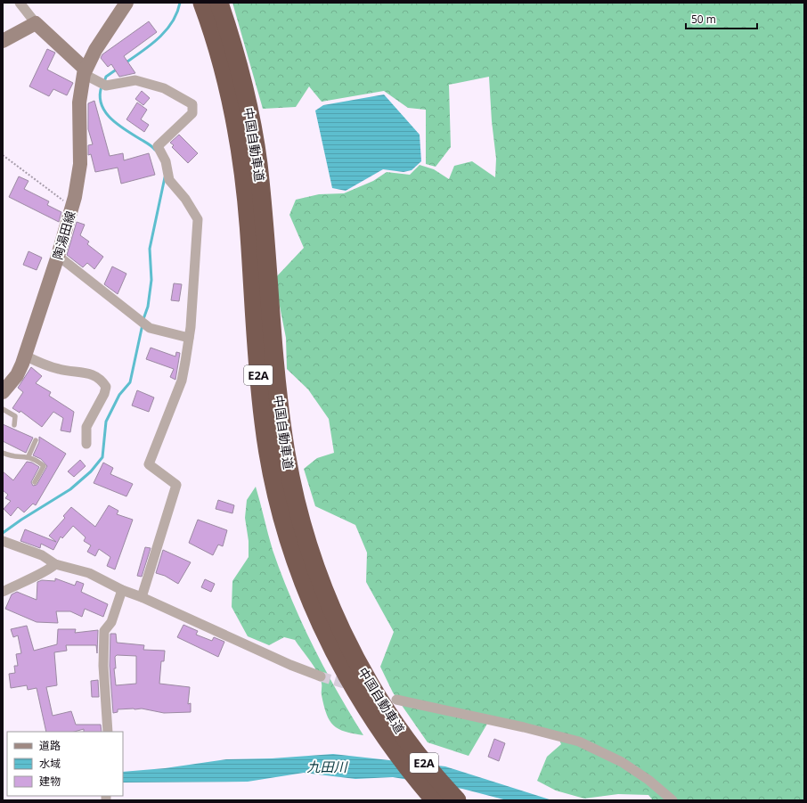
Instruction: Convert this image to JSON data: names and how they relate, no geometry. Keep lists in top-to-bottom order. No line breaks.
{"streets":{"highway":["中国自動車道","E2A"],"main road":["陶湯田線"]},"water":["九田川"],"legend":["道路","水域","建物"],"scale_bar":"50 m"}
